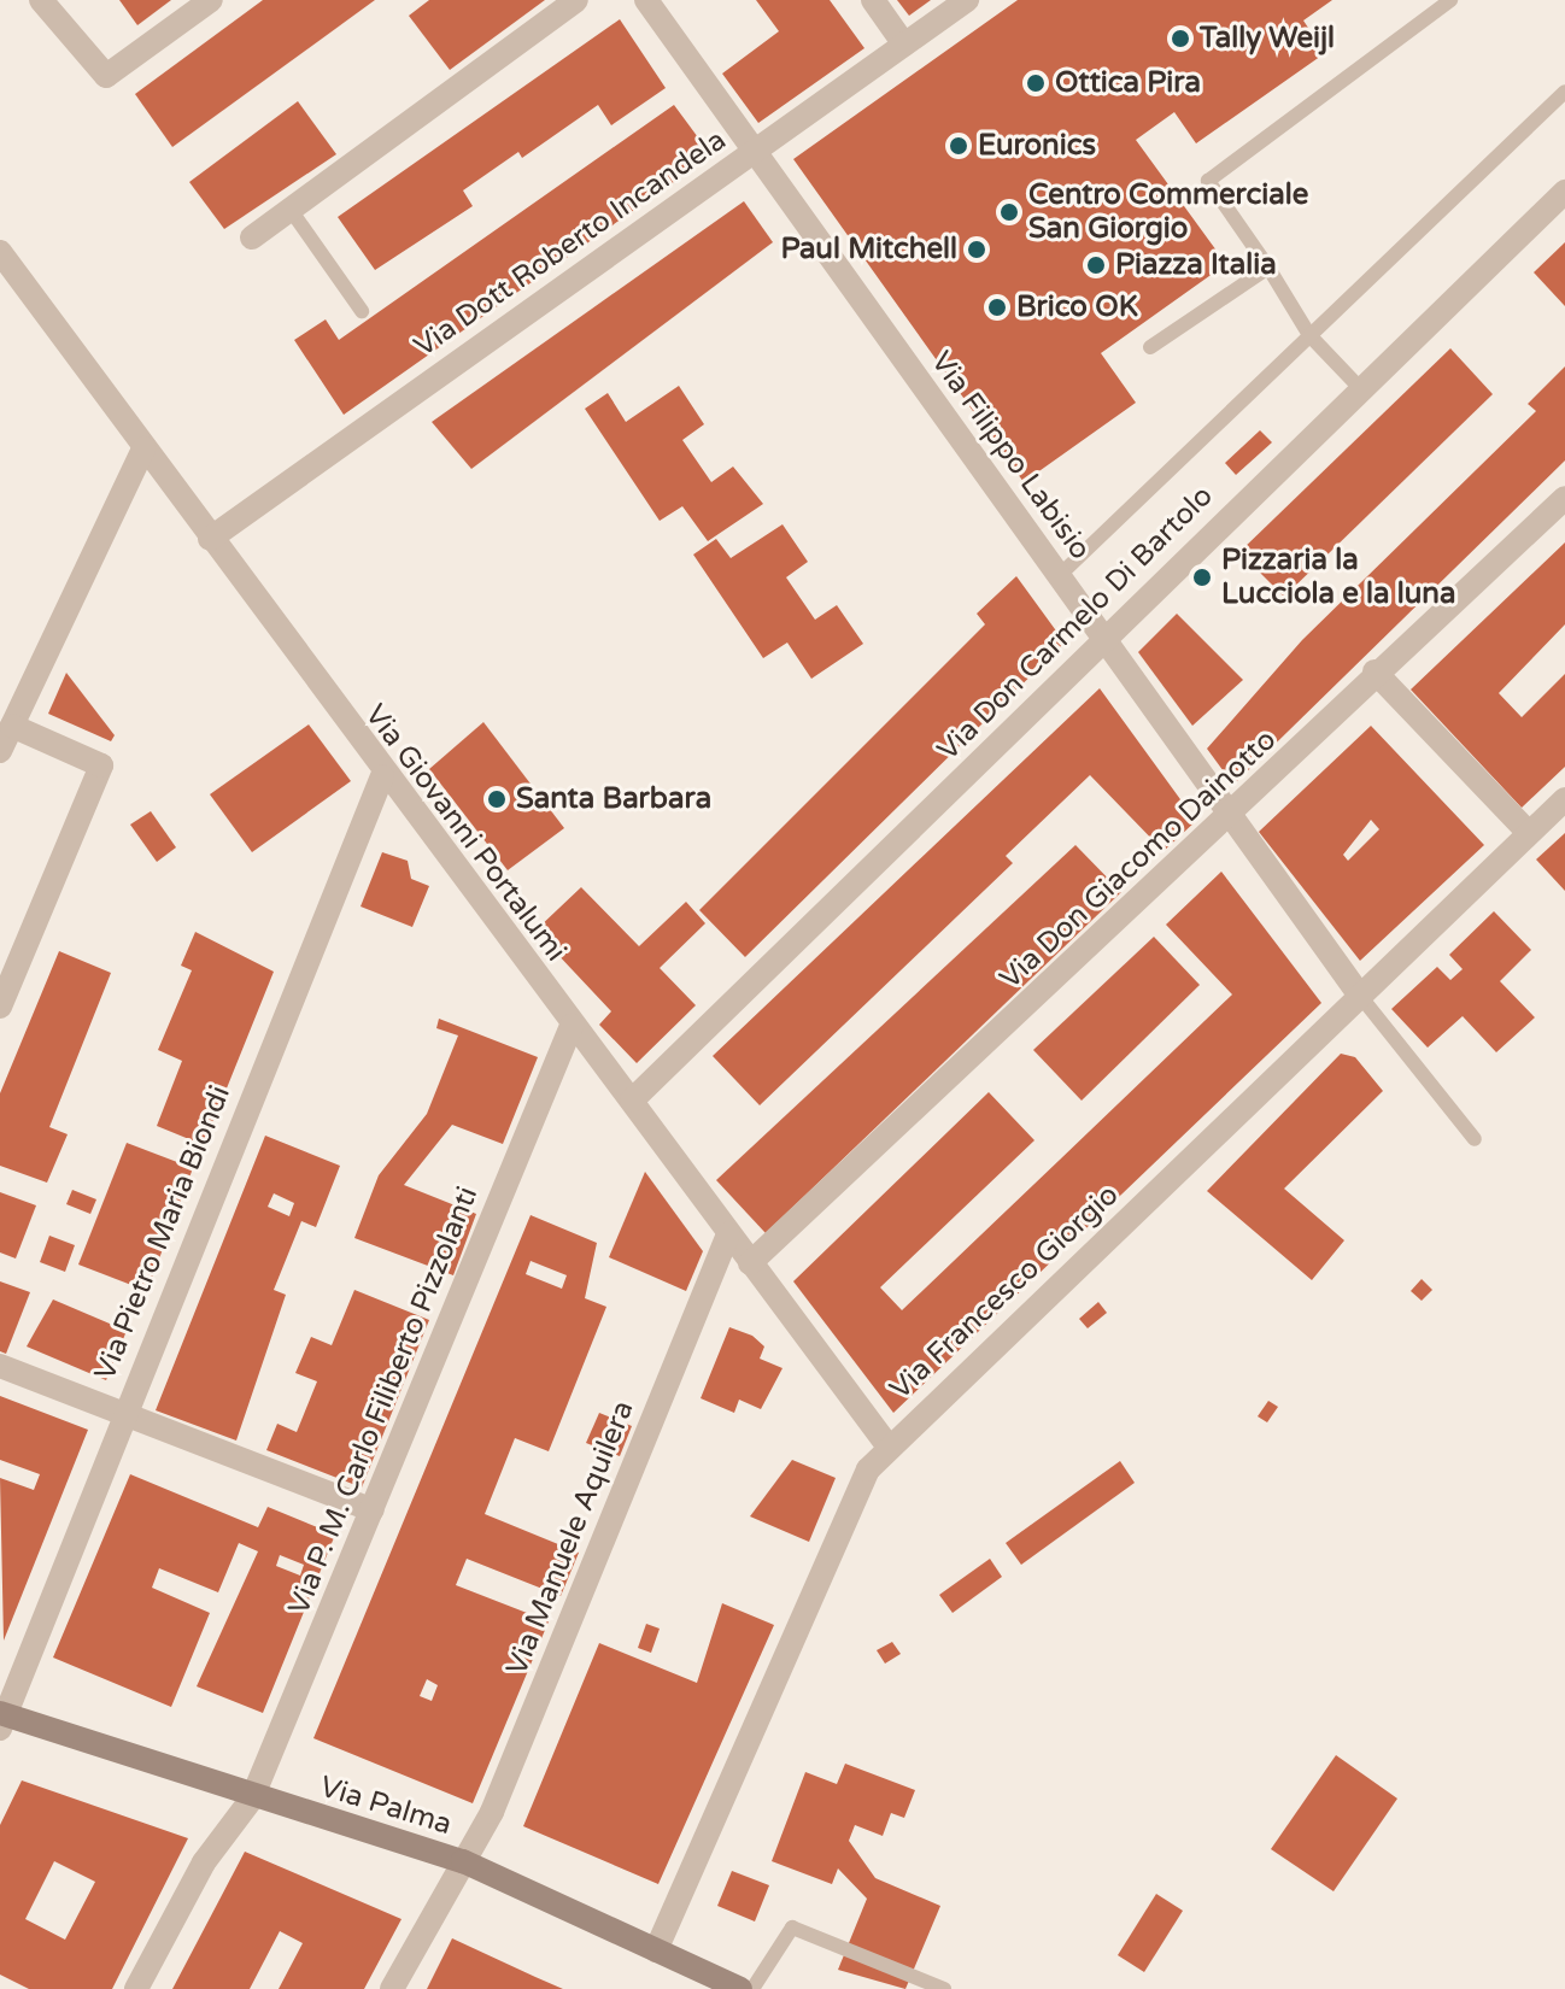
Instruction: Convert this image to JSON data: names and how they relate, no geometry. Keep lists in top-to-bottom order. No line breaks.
{"streets":{"main road":["Via Palma"],"street":["Via Dott Roberto Incandela","Via Filippo Labisio","Via Don Carmelo Di Bartolo","Via Giovanni Portalumi","Via Don Giacomo Dainotto","Via Pietro Maria Biondi","Via Francesco Giorgio","Via P. M. Carlo Filiberto Pizzolanti","Via Manuele Aquilera"]},"crossings":[["Via Dott Roberto Incandela","Via Filippo Labisio"],["Via Dott Roberto Incandela","Via Giovanni Portalumi"],["Via Filippo Labisio","Via Don Carmelo Di Bartolo"],["Via Filippo Labisio","Via Don Giacomo Dainotto"],["Via Filippo Labisio","Via Francesco Giorgio"],["Via Don Carmelo Di Bartolo","Via Giovanni Portalumi"],["Via Giovanni Portalumi","Via Don Giacomo Dainotto"],["Via Giovanni Portalumi","Via Pietro Maria Biondi"],["Via Giovanni Portalumi","Via Francesco Giorgio"],["Via Giovanni Portalumi","Via P. M. Carlo Filiberto Pizzolanti"],["Via Giovanni Portalumi","Via Manuele Aquilera"],["Via Pietro Maria Biondi","Via Palma"],["Via Francesco Giorgio","Via Palma"],["Via P. M. Carlo Filiberto Pizzolanti","Via Palma"],["Via Manuele Aquilera","Via Palma"]],"places":["Tally Weijl","Ottica Pira","Euronics","Centro Commerciale San Giorgio","Paul Mitchell","Piazza Italia","Brico OK","Pizzaria la Lucciola e la luna","Santa Barbara"]}
